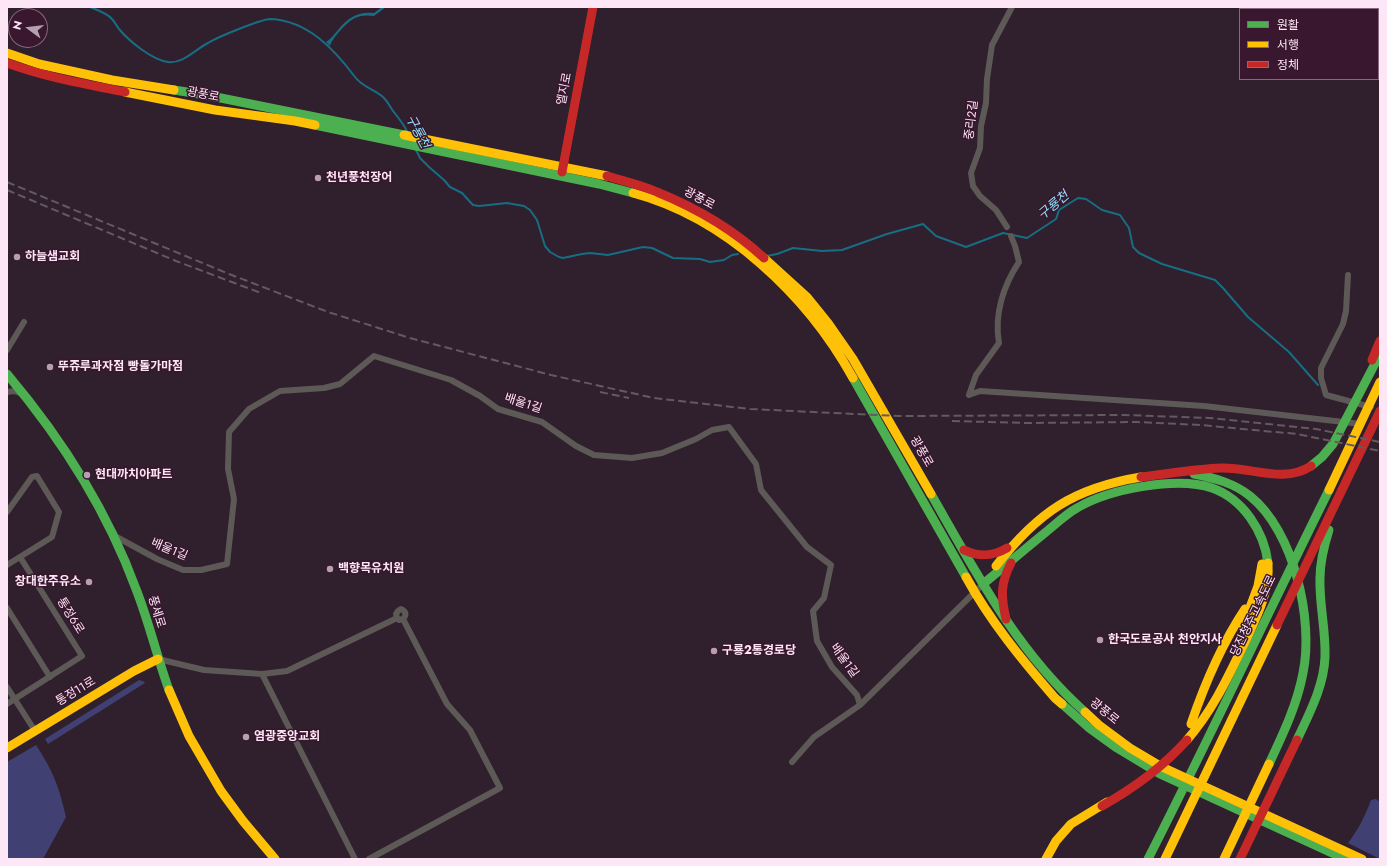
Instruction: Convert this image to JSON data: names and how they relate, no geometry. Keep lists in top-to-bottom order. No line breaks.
{"streets":{"main road":["엘지로","광풍로","풍세로","당진청주고속도로","통정11로"],"street":["중리2길","배울1길","통정6로"]},"crossings":[["엘지로","광풍로"],["배울1길","풍세로"],["풍세로","통정11로"]],"water":["구룡천"],"places":["천년풍천장어","하늘샘교회","뚜쥬루과자점 빵돌가마점","현대까치아파트","백향목유치원","창대한주유소","한국도로공사 천안지사","구룡2통경로당","염광중앙교회"],"legend":["원활","서행","정체"],"north":"left"}
